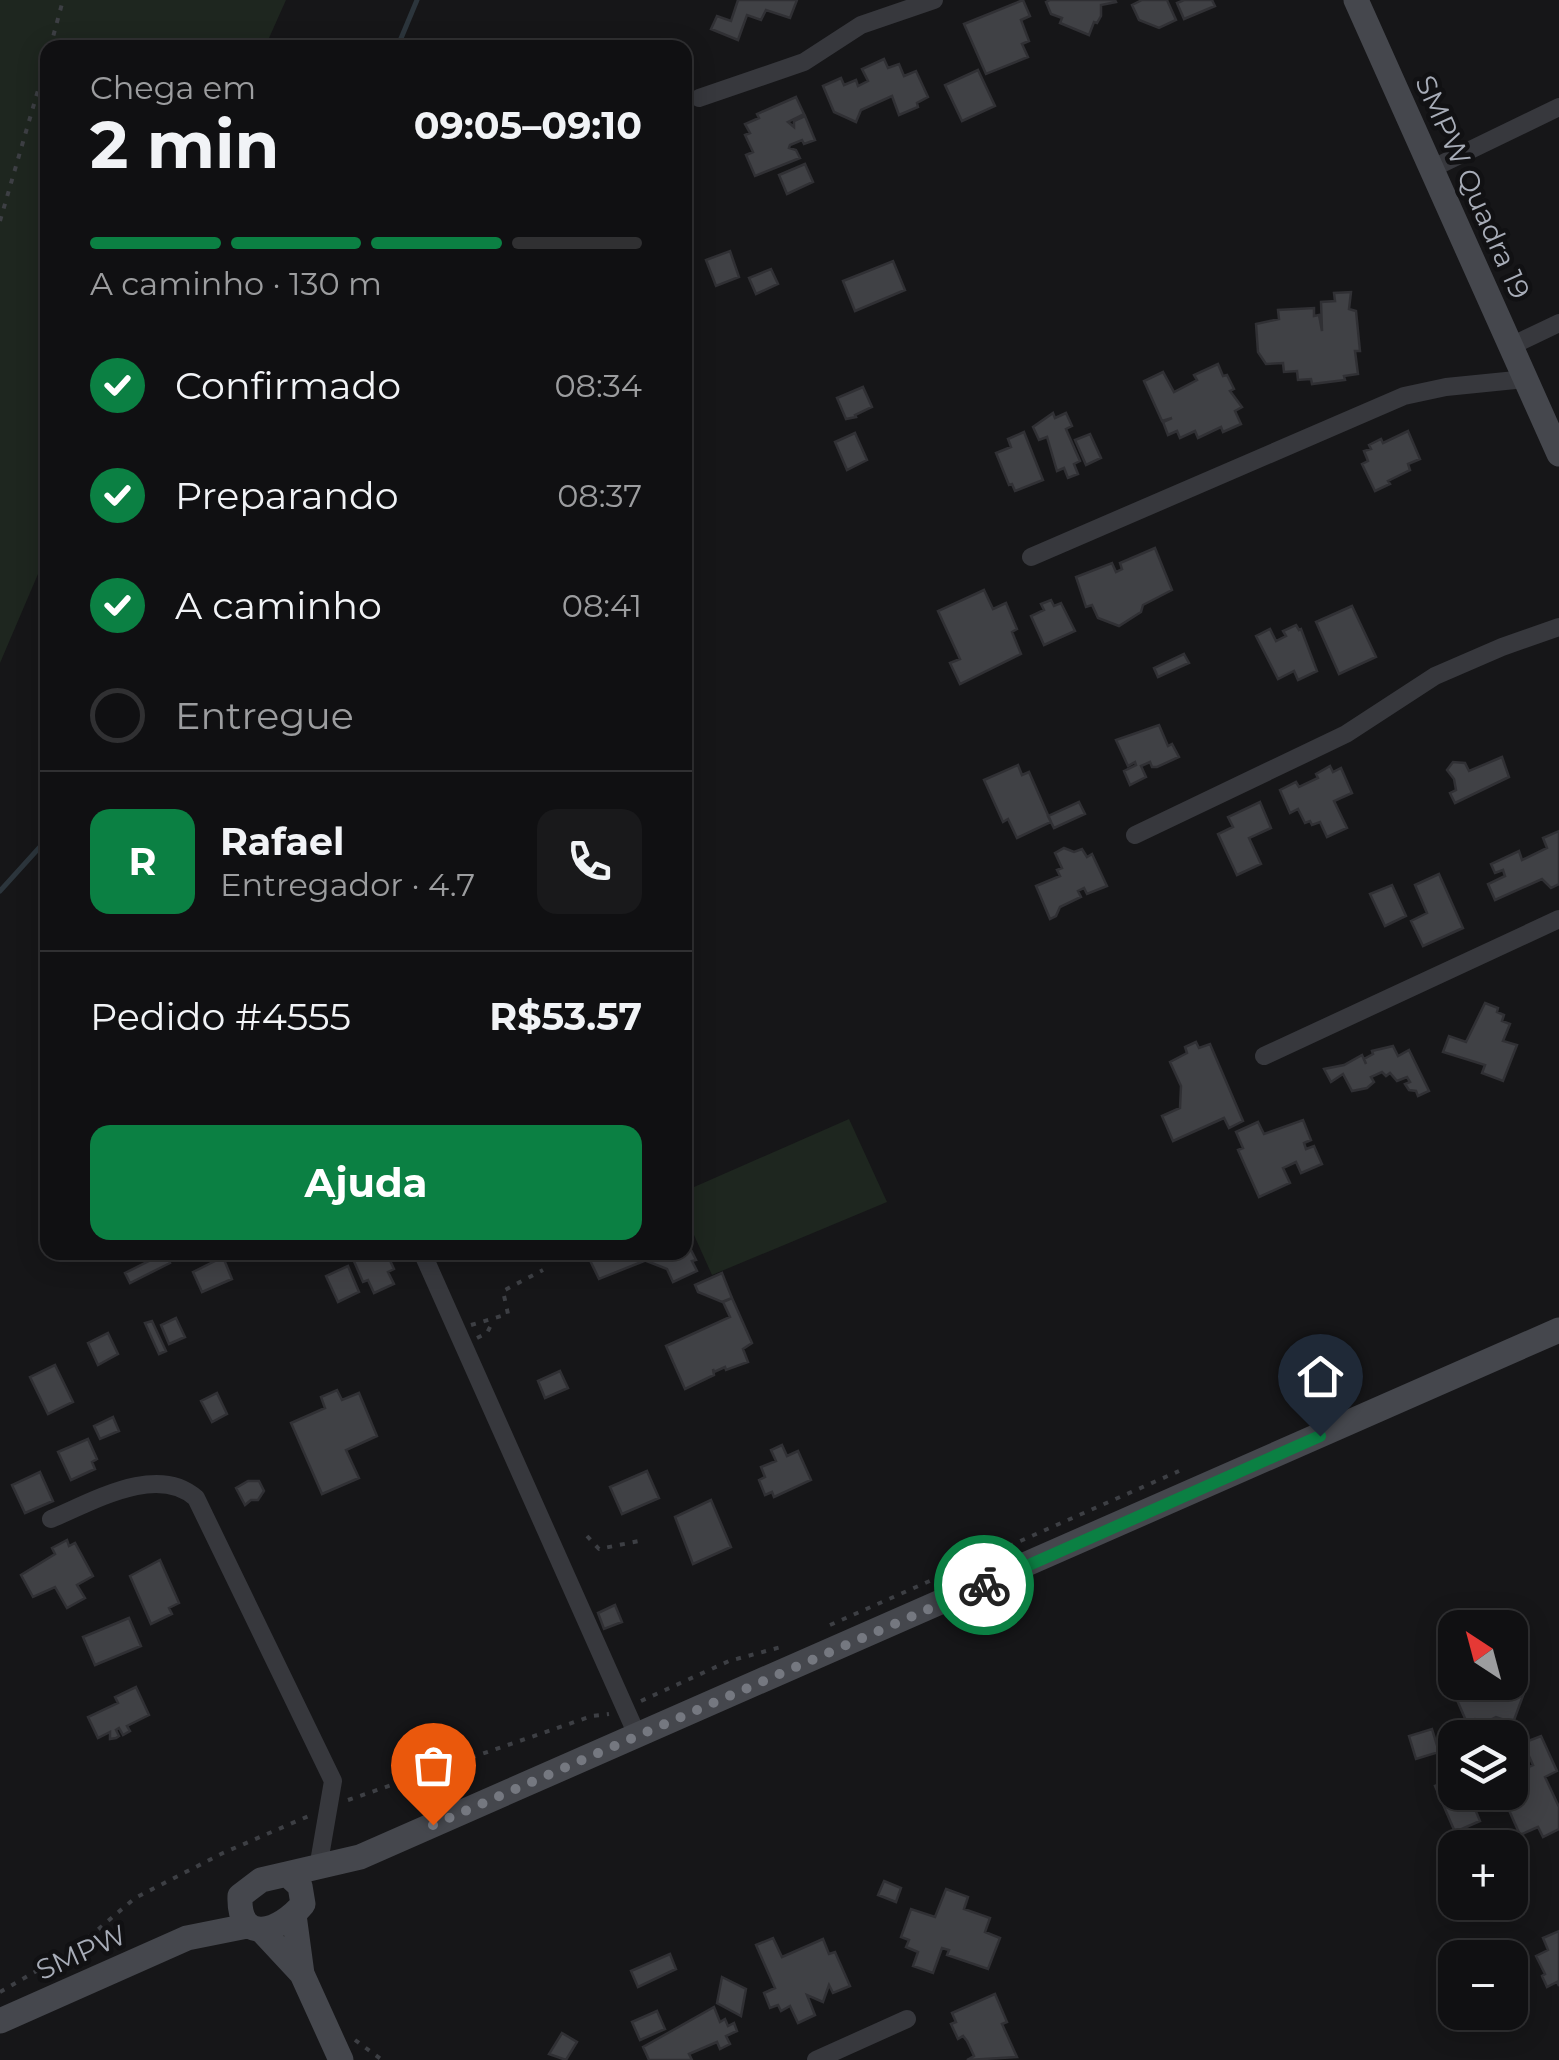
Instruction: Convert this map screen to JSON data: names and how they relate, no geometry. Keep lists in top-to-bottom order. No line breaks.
{"streets":{"street":["SMPW Quadra 19","SMPW"]},"north":"top left","page":{"heading":["2 min","Chega em","09:05–09:10"],"panel":["Rafael","Entregador · 4.7","Pedido #4555","R$53.57"],"bar":"A caminho · 130 m","list":[["Confirmado","08:34"],["Preparando","08:37"],["A caminho","08:41"],"Entregue"],"round":"R","buttons":"Ajuda","map_buttons":["+","−"]}}
